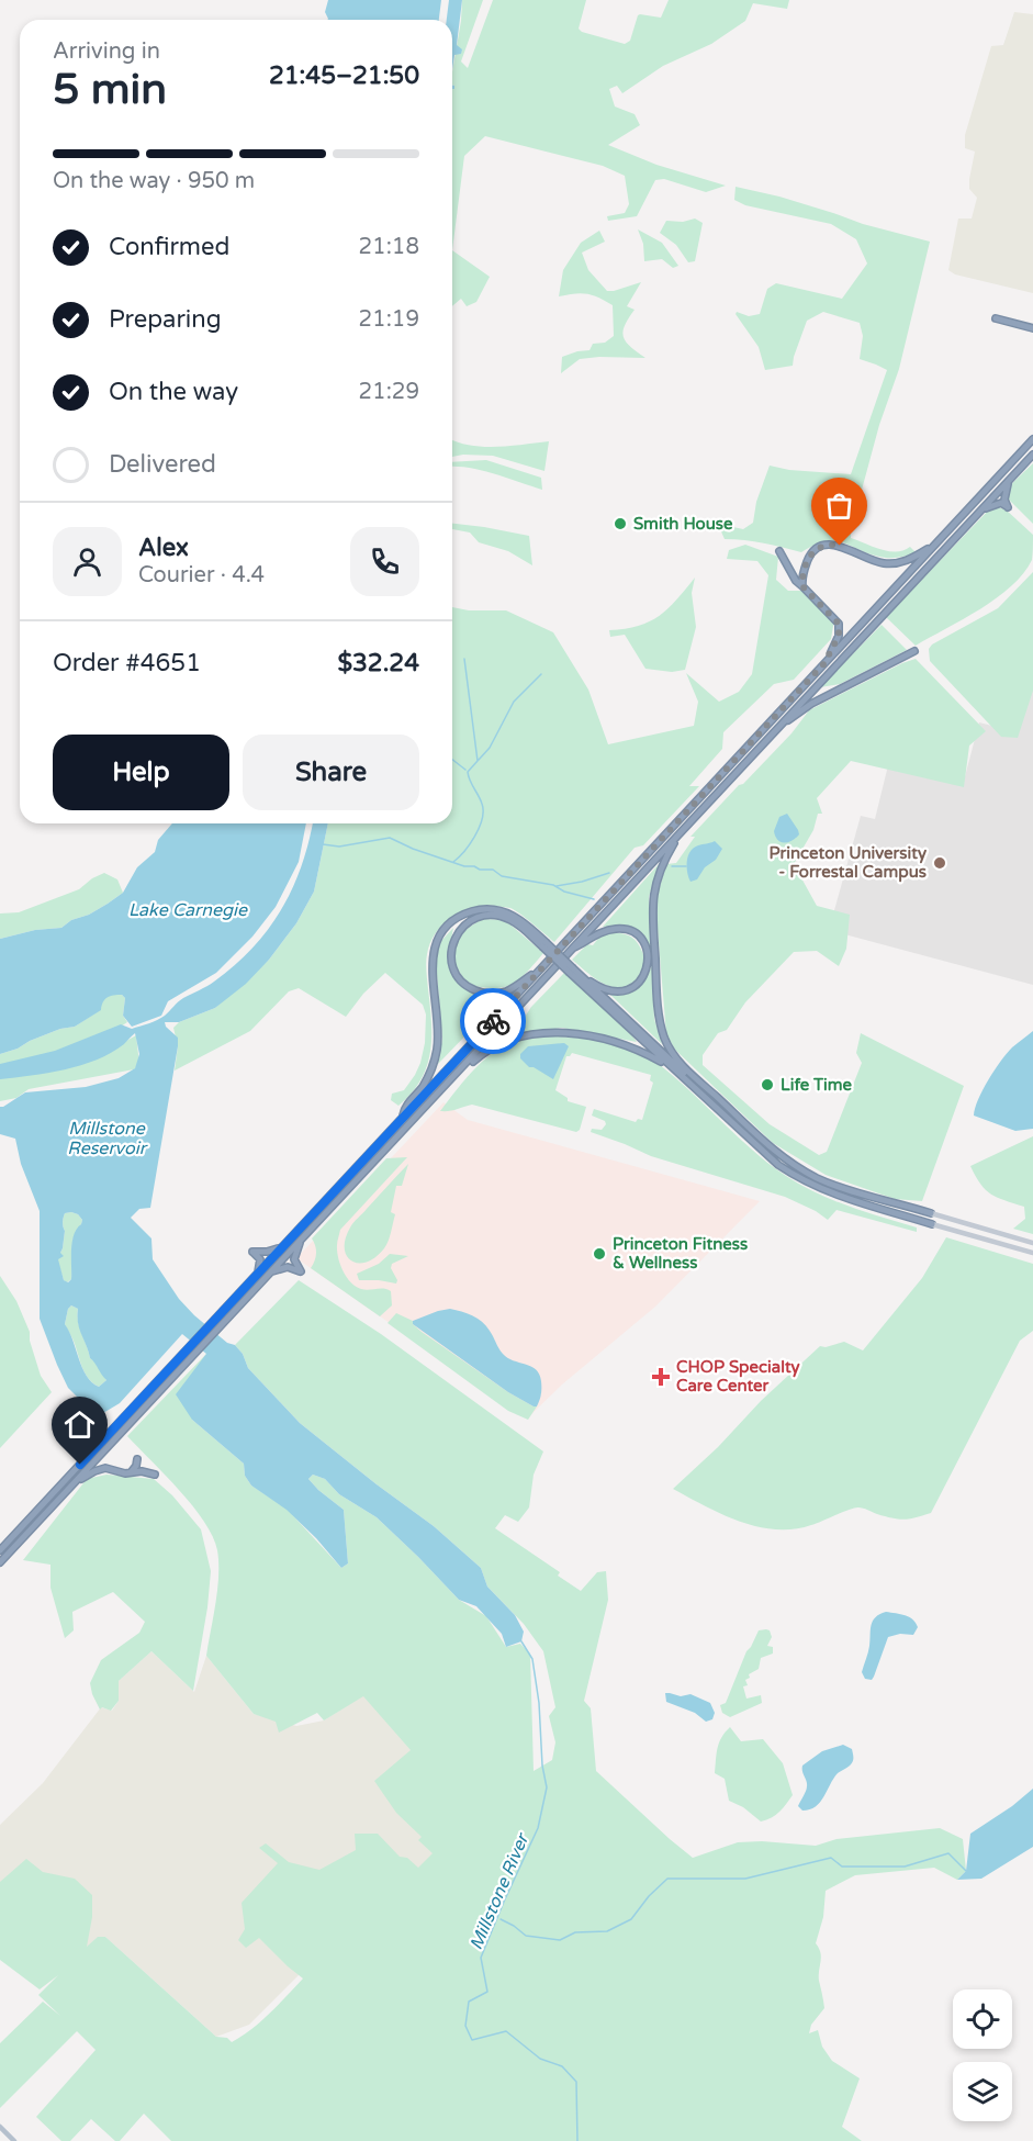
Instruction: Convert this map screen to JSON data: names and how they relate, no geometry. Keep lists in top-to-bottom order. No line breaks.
{"water":["Lake Carnegie","Millstone Reservoir","Millstone River"],"places":{"other":["Smith House","Princeton University - Forrestal Campus","Life Time","Princeton Fitness & Wellness"],"health":["CHOP Specialty Care Center"]},"page":{"heading":["5 min","Arriving in","21:45–21:50"],"panel":["Alex","Courier · 4.4","Order #4651","$32.24"],"bar":"On the way · 950 m","list":[["Confirmed","21:18"],["Preparing","21:19"],["On the way","21:29"],"Delivered"],"buttons":["Help","Share"]}}
